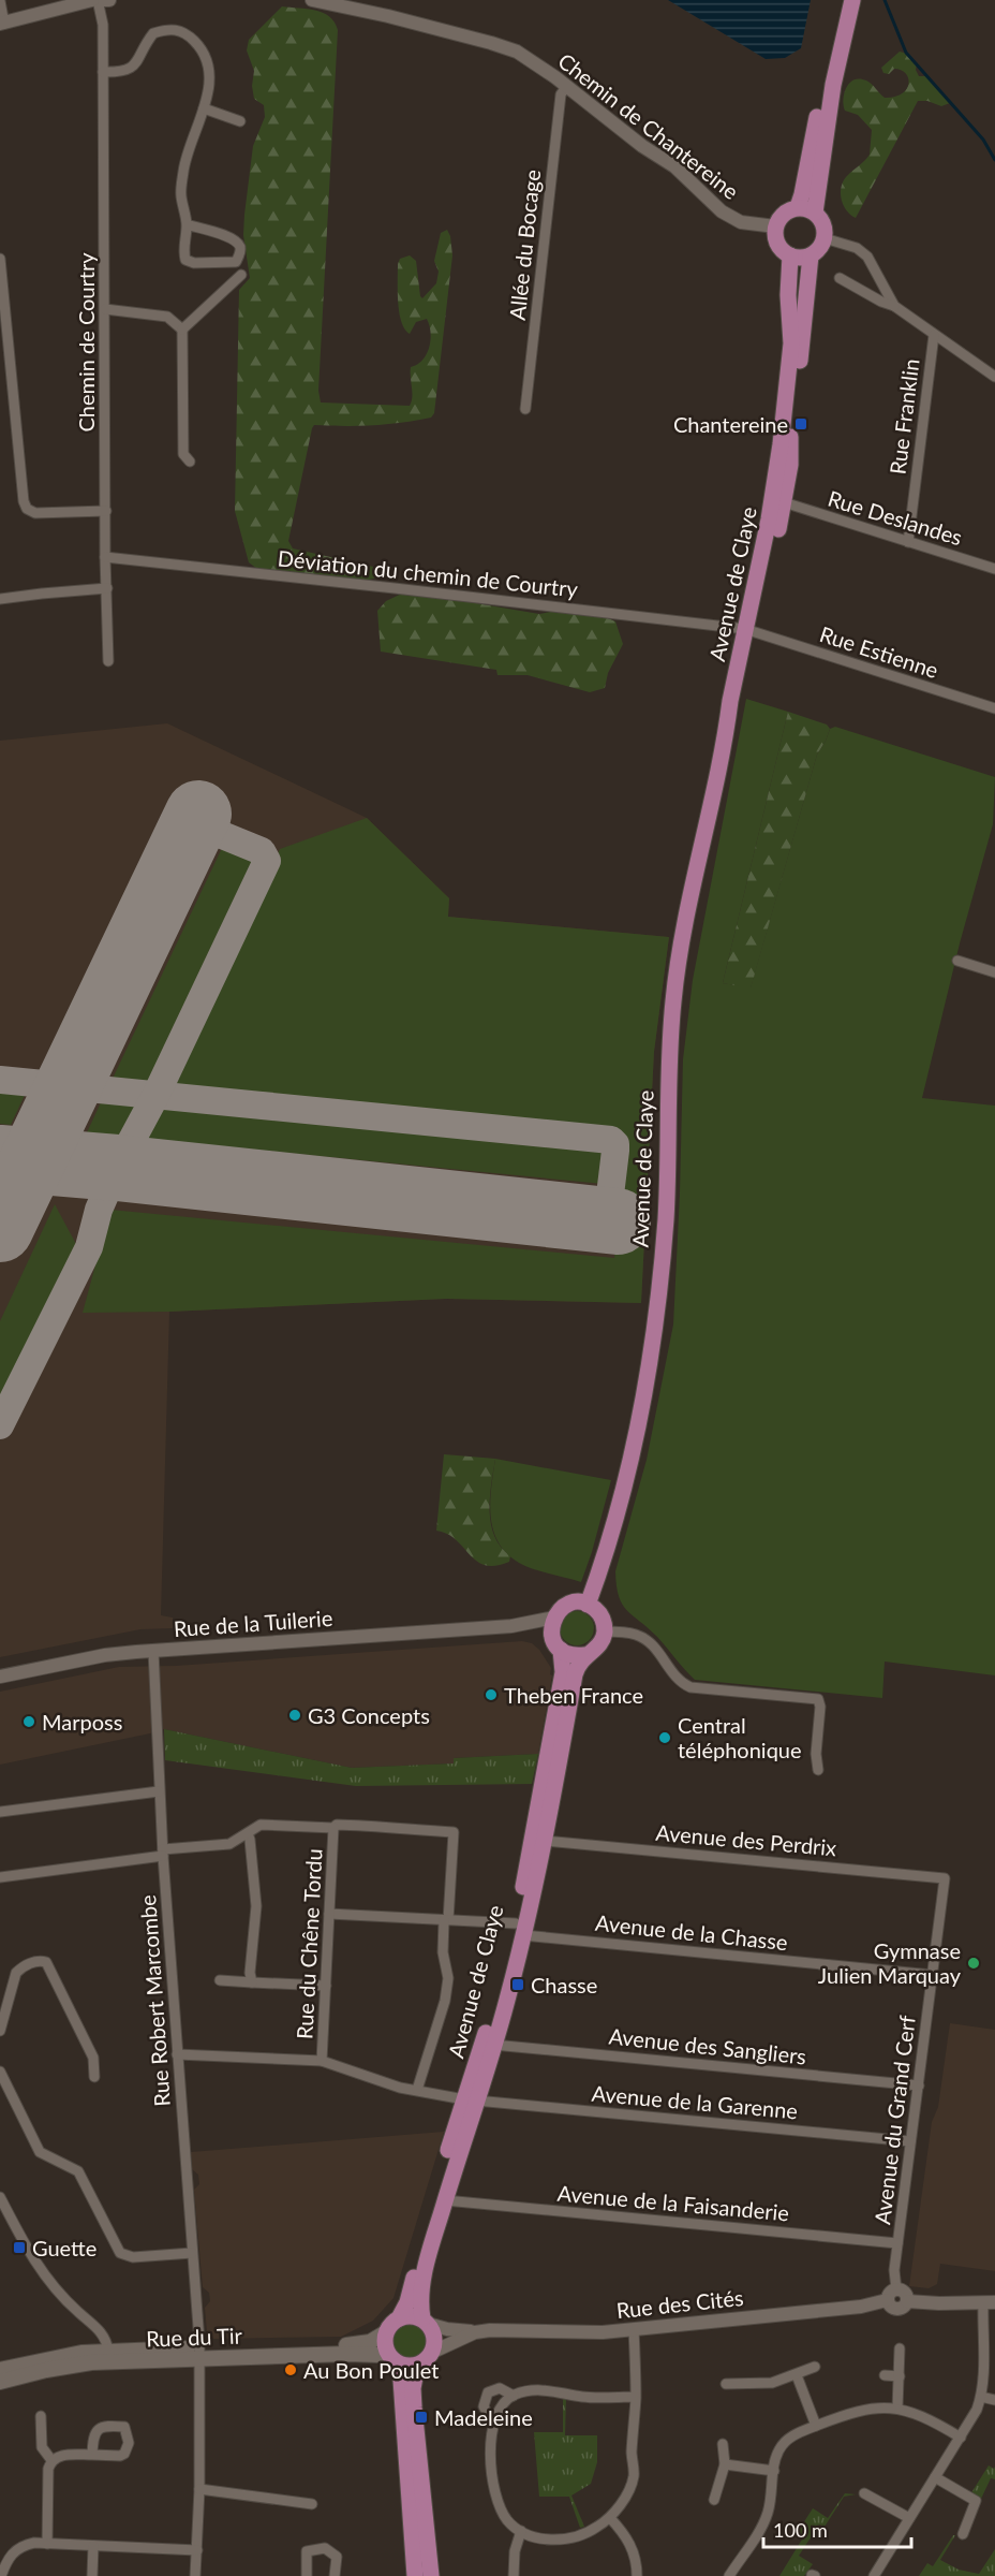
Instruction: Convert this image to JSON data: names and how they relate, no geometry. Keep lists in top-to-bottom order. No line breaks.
{"streets":{"main road":["Avenue de Claye","Rue du Tir"],"street":["Chemin de Chantereine","Allée du Bocage","Chemin de Courtry","Rue Franklin","Rue Deslandes","Déviation du chemin de Courtry","Rue Estienne","Rue de la Tuilerie","Avenue des Perdrix","Avenue de la Chasse","Rue du Chêne Tordu","Rue Robert Marcombe","Avenue des Sangliers","Avenue de la Garenne","Avenue du Grand Cerf","Avenue de la Faisanderie","Rue des Cités"]},"crossings":[["Chemin de Chantereine","Allée du Bocage"],["Chemin de Chantereine","Avenue de Claye"],["Chemin de Courtry","Déviation du chemin de Courtry"],["Rue Franklin","Rue Deslandes"],["Rue Deslandes","Avenue de Claye"],["Déviation du chemin de Courtry","Avenue de Claye"],["Déviation du chemin de Courtry","Rue Estienne"],["Avenue de Claye","Rue Estienne"],["Avenue de Claye","Rue de la Tuilerie"],["Avenue de Claye","Avenue des Perdrix"],["Avenue de Claye","Avenue de la Chasse"],["Avenue de Claye","Avenue des Sangliers"],["Avenue de Claye","Avenue de la Garenne"],["Avenue de Claye","Avenue de la Faisanderie"],["Avenue de Claye","Rue des Cités"],["Avenue de Claye","Rue du Tir"],["Rue de la Tuilerie","Rue Robert Marcombe"],["Avenue des Perdrix","Avenue du Grand Cerf"],["Avenue de la Chasse","Rue du Chêne Tordu"],["Avenue de la Chasse","Avenue du Grand Cerf"],["Rue du Chêne Tordu","Avenue de la Garenne"],["Rue Robert Marcombe","Avenue de la Garenne"],["Rue Robert Marcombe","Rue du Tir"],["Avenue des Sangliers","Avenue du Grand Cerf"],["Avenue de la Garenne","Avenue du Grand Cerf"],["Avenue du Grand Cerf","Avenue de la Faisanderie"],["Avenue du Grand Cerf","Rue des Cités"],["Rue des Cités","Rue du Tir"]],"places":{"transit":["Chantereine","Chasse","Guette","Madeleine"],"other":["Theben France","G3 Concepts","Marposs","Central téléphonique","Gymnase Julien Marquay","Au Bon Poulet"]},"scale_bar":"100 m"}
